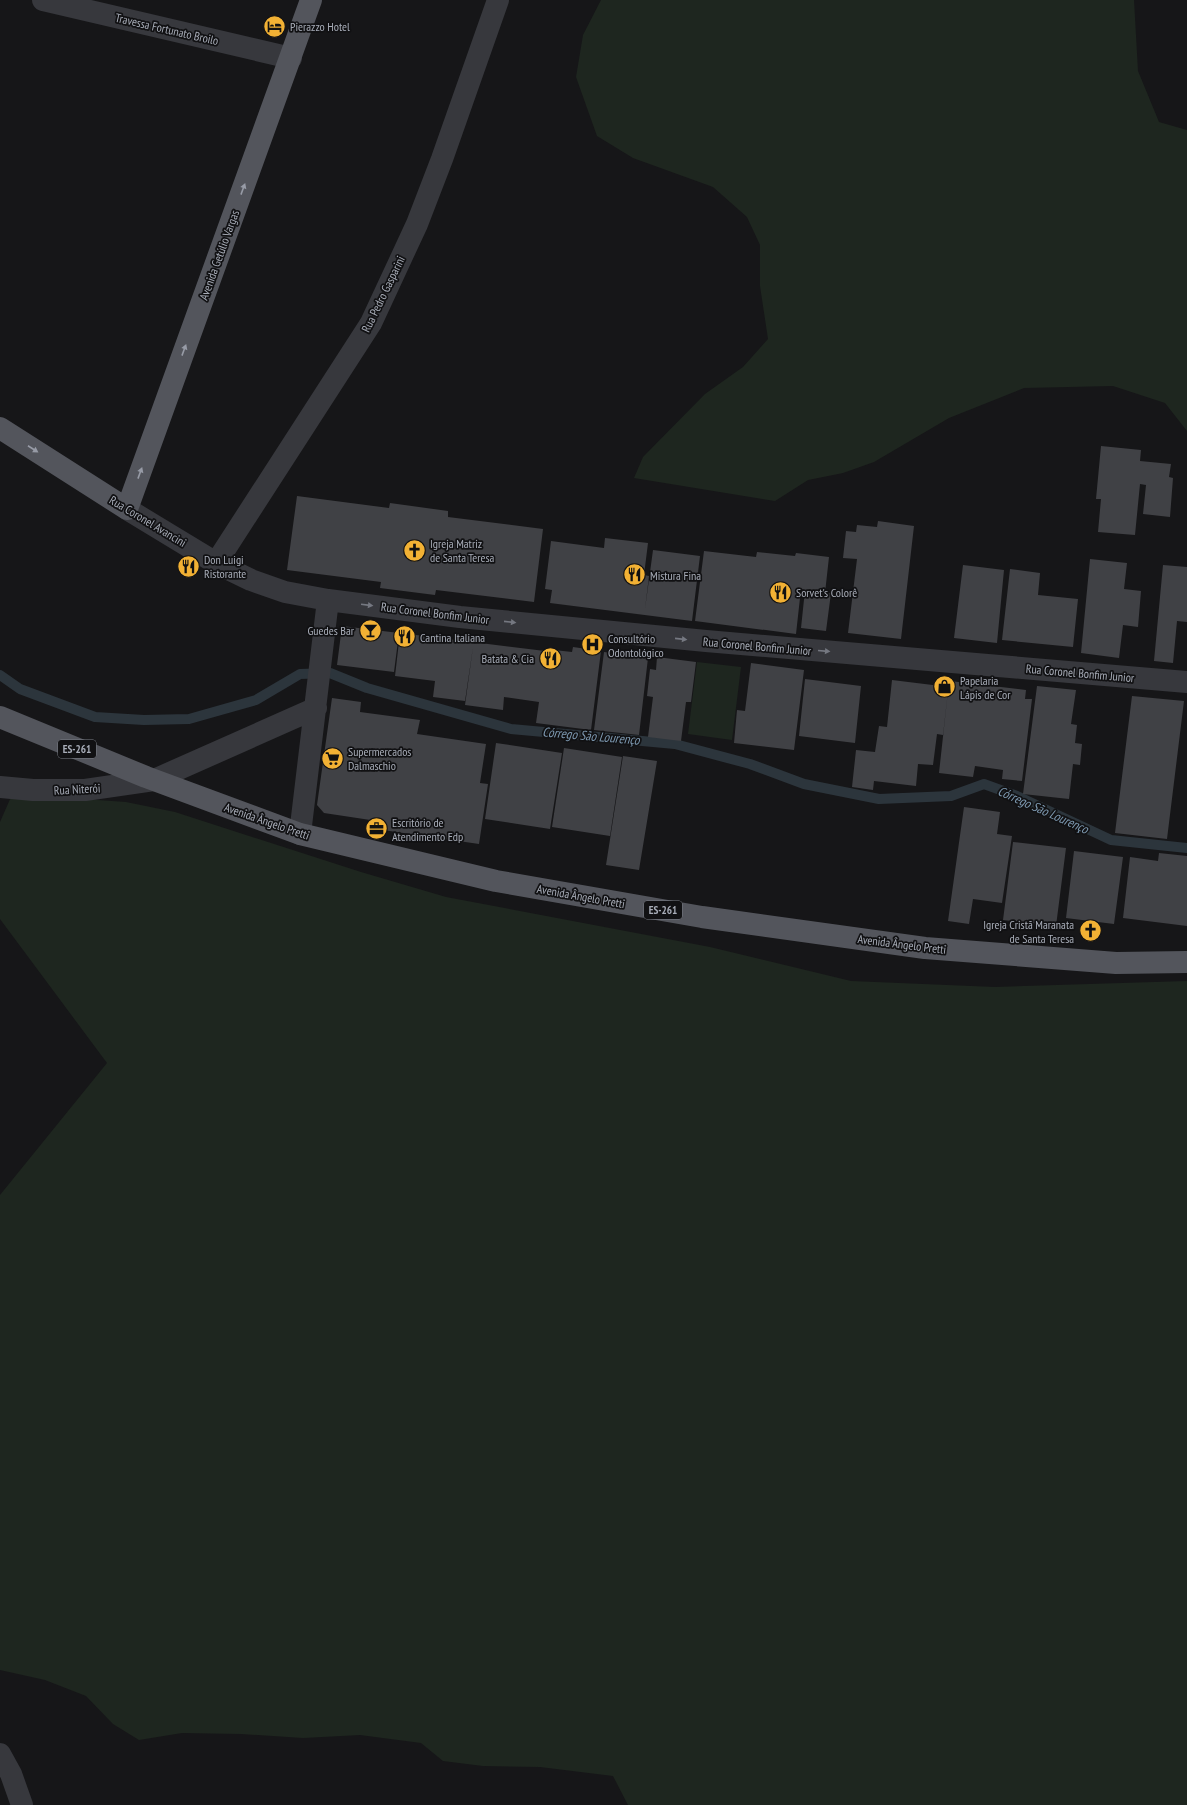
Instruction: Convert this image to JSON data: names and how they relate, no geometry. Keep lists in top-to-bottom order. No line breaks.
{"streets":{"main road":["Avenida Getúlio Vargas","Rua Coronel Avancini","ES-261","Avenida Ângelo Pretti"],"street":["Travessa Fortunato Broilo","Rua Pedro Gasparini","Rua Coronel Bonfim Junior","Rua Niterói"]},"crossings":[["Travessa Fortunato Broilo","Avenida Getúlio Vargas"],["Avenida Getúlio Vargas","Rua Coronel Avancini"],["Rua Pedro Gasparini","Rua Coronel Avancini"],["Rua Coronel Avancini","Rua Coronel Bonfim Junior"],["Rua Niterói","Avenida Ângelo Pretti"]],"one_way":["Avenida Getúlio Vargas","Rua Coronel Avancini","Rua Coronel Bonfim Junior"],"water":["Córrego São Lourenço"],"places":{"hotel":["Pierazzo Hotel"],"church":["Igreja Matriz de Santa Teresa","Igreja Cristã Maranata de Santa Teresa"],"restaurant":["Don Luigi Ristorante","Mistura Fina","Sorvet's Colorê","Cantina Italiana","Batata & Cia"],"bar":["Guedes Bar"],"hospital":["Consultório Odontológico"],"shop":["Papelaria Lápis de Cor"],"supermarket":["Supermercados Dalmaschio"],"office":["Escritório de Atendimento Edp"]}}
